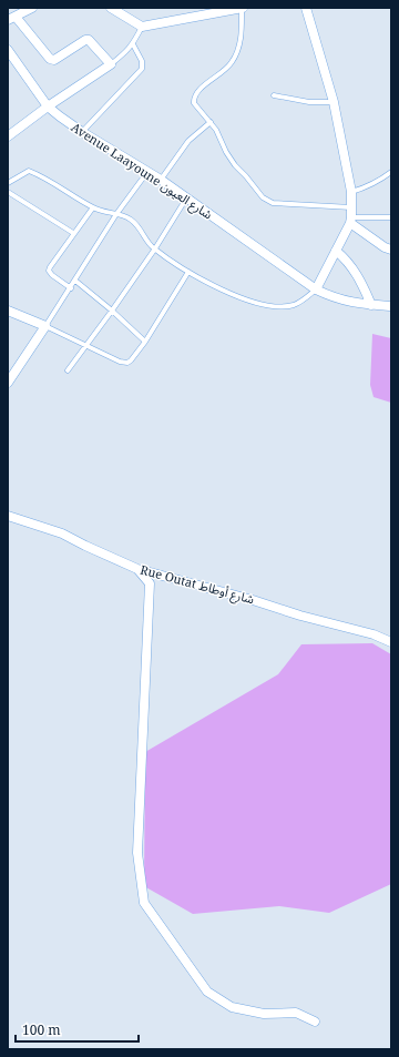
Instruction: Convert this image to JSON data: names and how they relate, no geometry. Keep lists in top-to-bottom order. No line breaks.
{"streets":{"street":["Avenue Laayoune شارع العيون","Rue Outat شارع أوطاط"]},"scale_bar":"100 m"}
